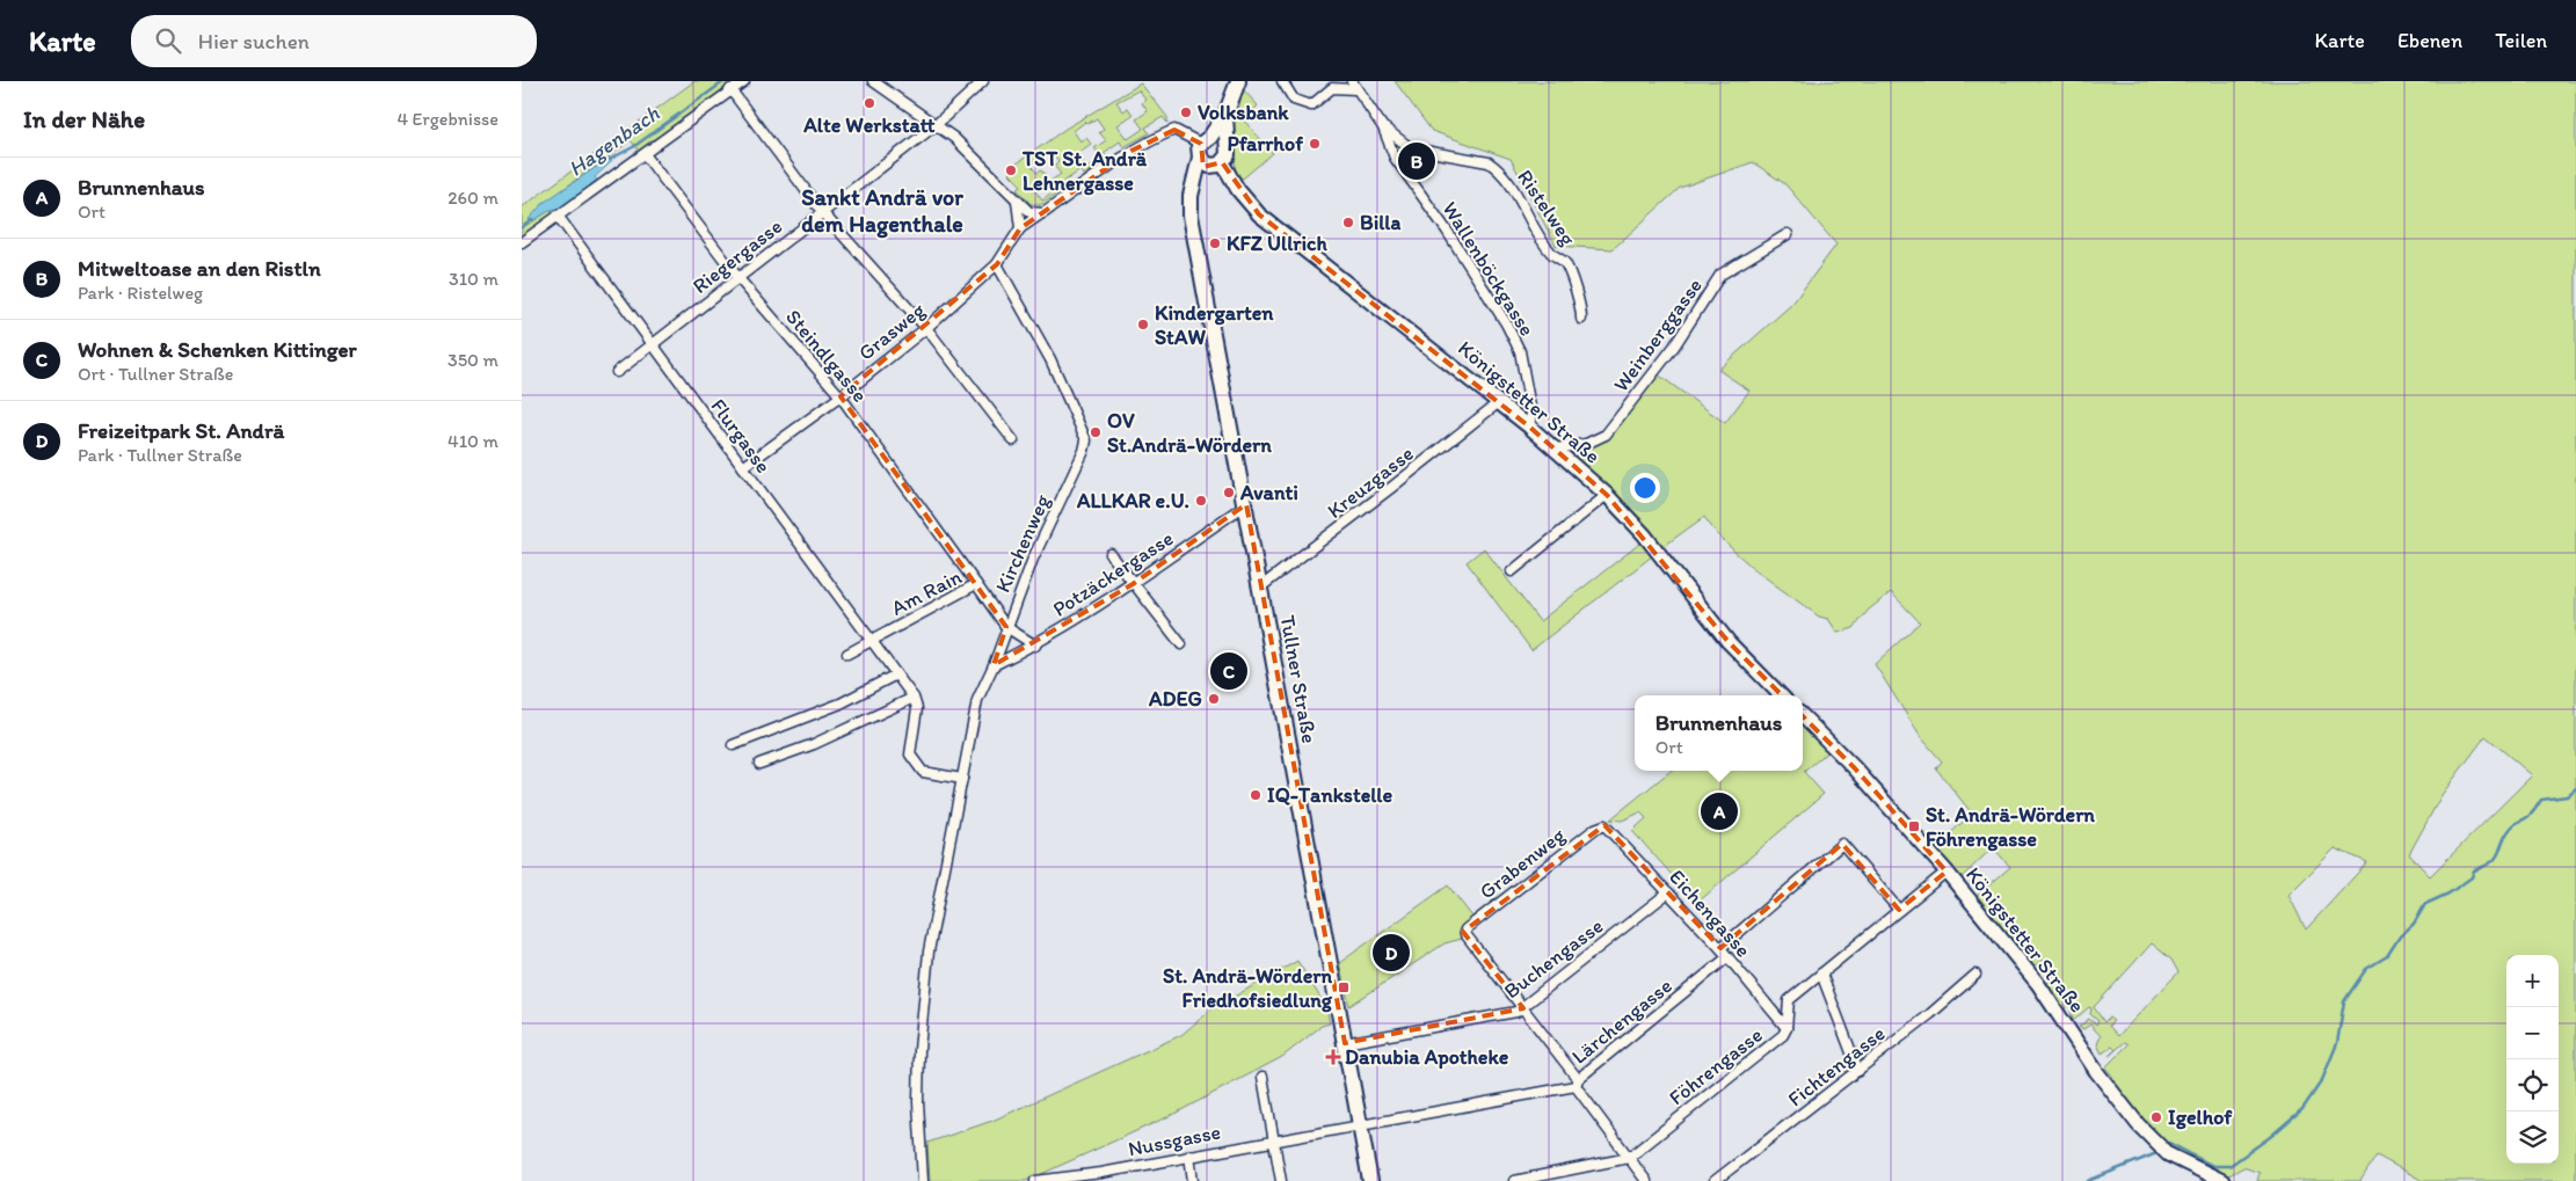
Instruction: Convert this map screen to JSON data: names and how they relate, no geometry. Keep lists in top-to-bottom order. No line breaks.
{"streets":{"main road":["Königstetter Straße","Tullner Straße"],"street":["Ristelweg","Riegergasse","Wallenböckgasse","Grasweg","Weinberggasse","Steindlgasse","Flurgasse","Kreuzgasse","Kirchenweg","Potzäckergasse","Am Rain","Grabenweg","Eichengasse","Buchengasse","Lärchengasse","Föhrengasse","Fichtengasse","Nussgasse"]},"crossings":[["Ristelweg","Wallenböckgasse"],["Riegergasse","Steindlgasse"],["Riegergasse","Flurgasse"],["Wallenböckgasse","Königstetter Straße"],["Grasweg","Steindlgasse"],["Grasweg","Königstetter Straße"],["Grasweg","Flurgasse"],["Grasweg","Kirchenweg"],["Grasweg","Tullner Straße"],["Weinberggasse","Königstetter Straße"],["Steindlgasse","Am Rain"],["Königstetter Straße","Kreuzgasse"],["Königstetter Straße","Tullner Straße"],["Königstetter Straße","Föhrengasse"],["Flurgasse","Am Rain"],["Kreuzgasse","Tullner Straße"],["Kirchenweg","Potzäckergasse"],["Kirchenweg","Am Rain"],["Potzäckergasse","Tullner Straße"],["Tullner Straße","Buchengasse"],["Tullner Straße","Lärchengasse"],["Grabenweg","Eichengasse"],["Grabenweg","Buchengasse"],["Eichengasse","Buchengasse"],["Eichengasse","Lärchengasse"],["Eichengasse","Föhrengasse"],["Lärchengasse","Nussgasse"]],"districts":["Sankt Andrä vor dem Hagenthale"],"water":["Hagenbach"],"places":{"other":["Alte Werkstatt","Volksbank","Pfarrhof","TST St. Andrä Lehnergasse","Billa","KFZ Ullrich","Kindergarten StAW","OV St.Andrä-Wördern","Avanti","ALLKAR e.U.","ADEG","IQ-Tankstelle","Igelhof"],"transit":["St. Andrä-Wördern Föhrengasse","St. Andrä-Wördern Friedhofsiedlung"],"health":["Danubia Apotheke"]},"page":{"header":"Karte","search":"Hier suchen","nav":["Karte","Ebenen","Teilen"],"heading":["In der Nähe","4 Ergebnisse"],"pins":["B","C","A","D"],"list":[{"mark":"A","name":"Brunnenhaus","note":"Ort","value":"260 m"},{"mark":"B","name":"Mitweltoase an den Ristln","note":"Park · Ristelweg","value":"310 m"},{"mark":"C","name":"Wohnen & Schenken Kittinger","note":"Ort · Tullner Straße","value":"350 m"},{"mark":"D","name":"Freizeitpark St. Andrä","note":"Park · Tullner Straße","value":"410 m"}],"popup":["Brunnenhaus","Ort"],"map_buttons":["+","−"]}}
